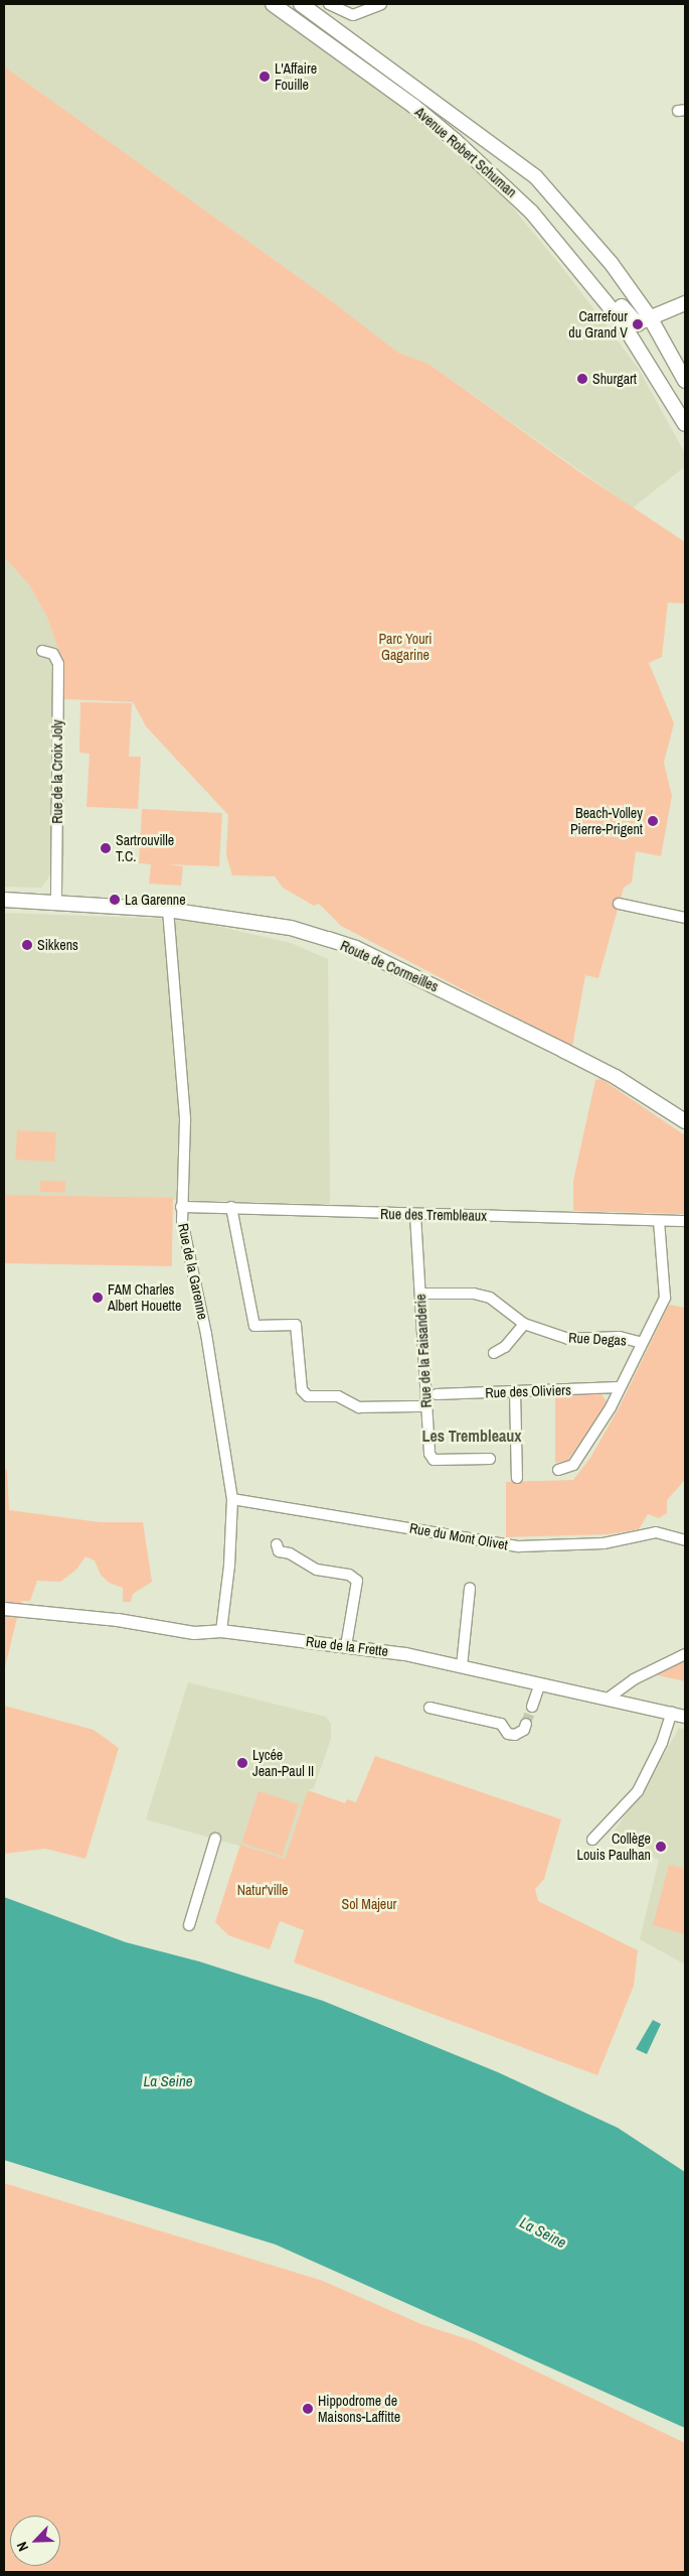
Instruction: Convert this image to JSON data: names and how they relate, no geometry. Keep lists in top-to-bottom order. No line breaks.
{"streets":{"main road":["Avenue Robert Schuman","Route de Cormeilles"],"street":["Rue de la Croix Joly","Rue des Trembleaux","Rue de la Garenne","Rue Degas","Rue de la Faisanderie","Rue des Oliviers","Rue du Mont Olivet","Rue de la Frette"]},"crossings":[["Rue de la Croix Joly","Route de Cormeilles"],["Route de Cormeilles","Rue de la Garenne"],["Rue des Trembleaux","Rue de la Garenne"],["Rue des Trembleaux","Rue de la Faisanderie"],["Rue de la Garenne","Rue du Mont Olivet"],["Rue de la Garenne","Rue de la Frette"],["Rue Degas","Rue de la Faisanderie"]],"districts":["Les Trembleaux"],"water":["La Seine"],"parks":["Parc Youri Gagarine","Natur'ville","Sol Majeur"],"places":["L'Affaire Fouille","Carrefour du Grand V","Shurgart","Beach-Volley Pierre-Prigent","Sartrouville T.C.","La Garenne","Sikkens","FAM Charles Albert Houette","Lycée Jean-Paul II","Collège Louis Paulhan","Hippodrome de Maisons-Laffitte"],"north":"bottom left"}
